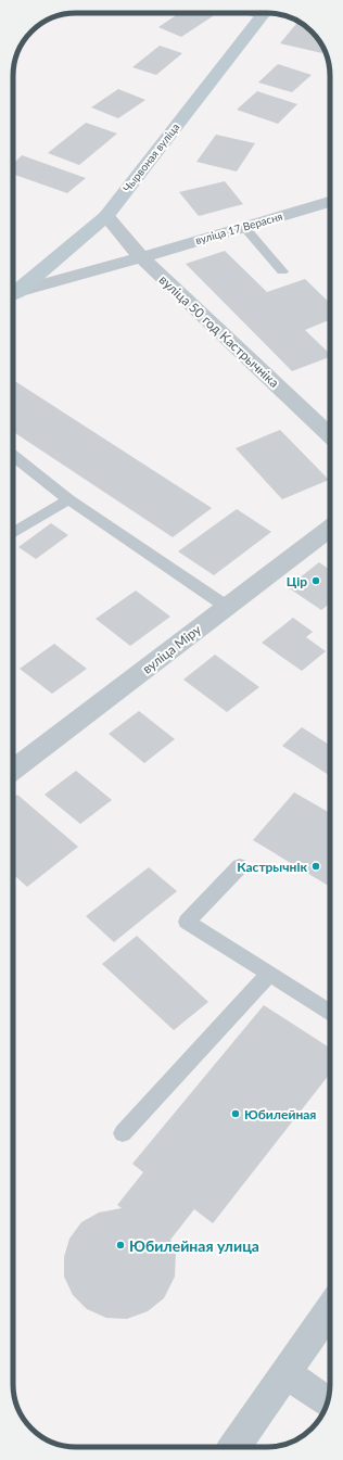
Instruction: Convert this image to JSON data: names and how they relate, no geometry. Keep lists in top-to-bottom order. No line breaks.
{"streets":{"main road":["Чырвоная вуліца"],"street":["вуліца 17 Верасня","вуліца 50 год Кастрычніка","вуліца Міру"]},"crossings":[["Чырвоная вуліца","вуліца 17 Верасня"],["Чырвоная вуліца","вуліца 50 год Кастрычніка"],["вуліца 17 Верасня","вуліца 50 год Кастрычніка"]],"places":["Цір","Кастрычнік","Юбилейная","Юбилейная улица"]}
